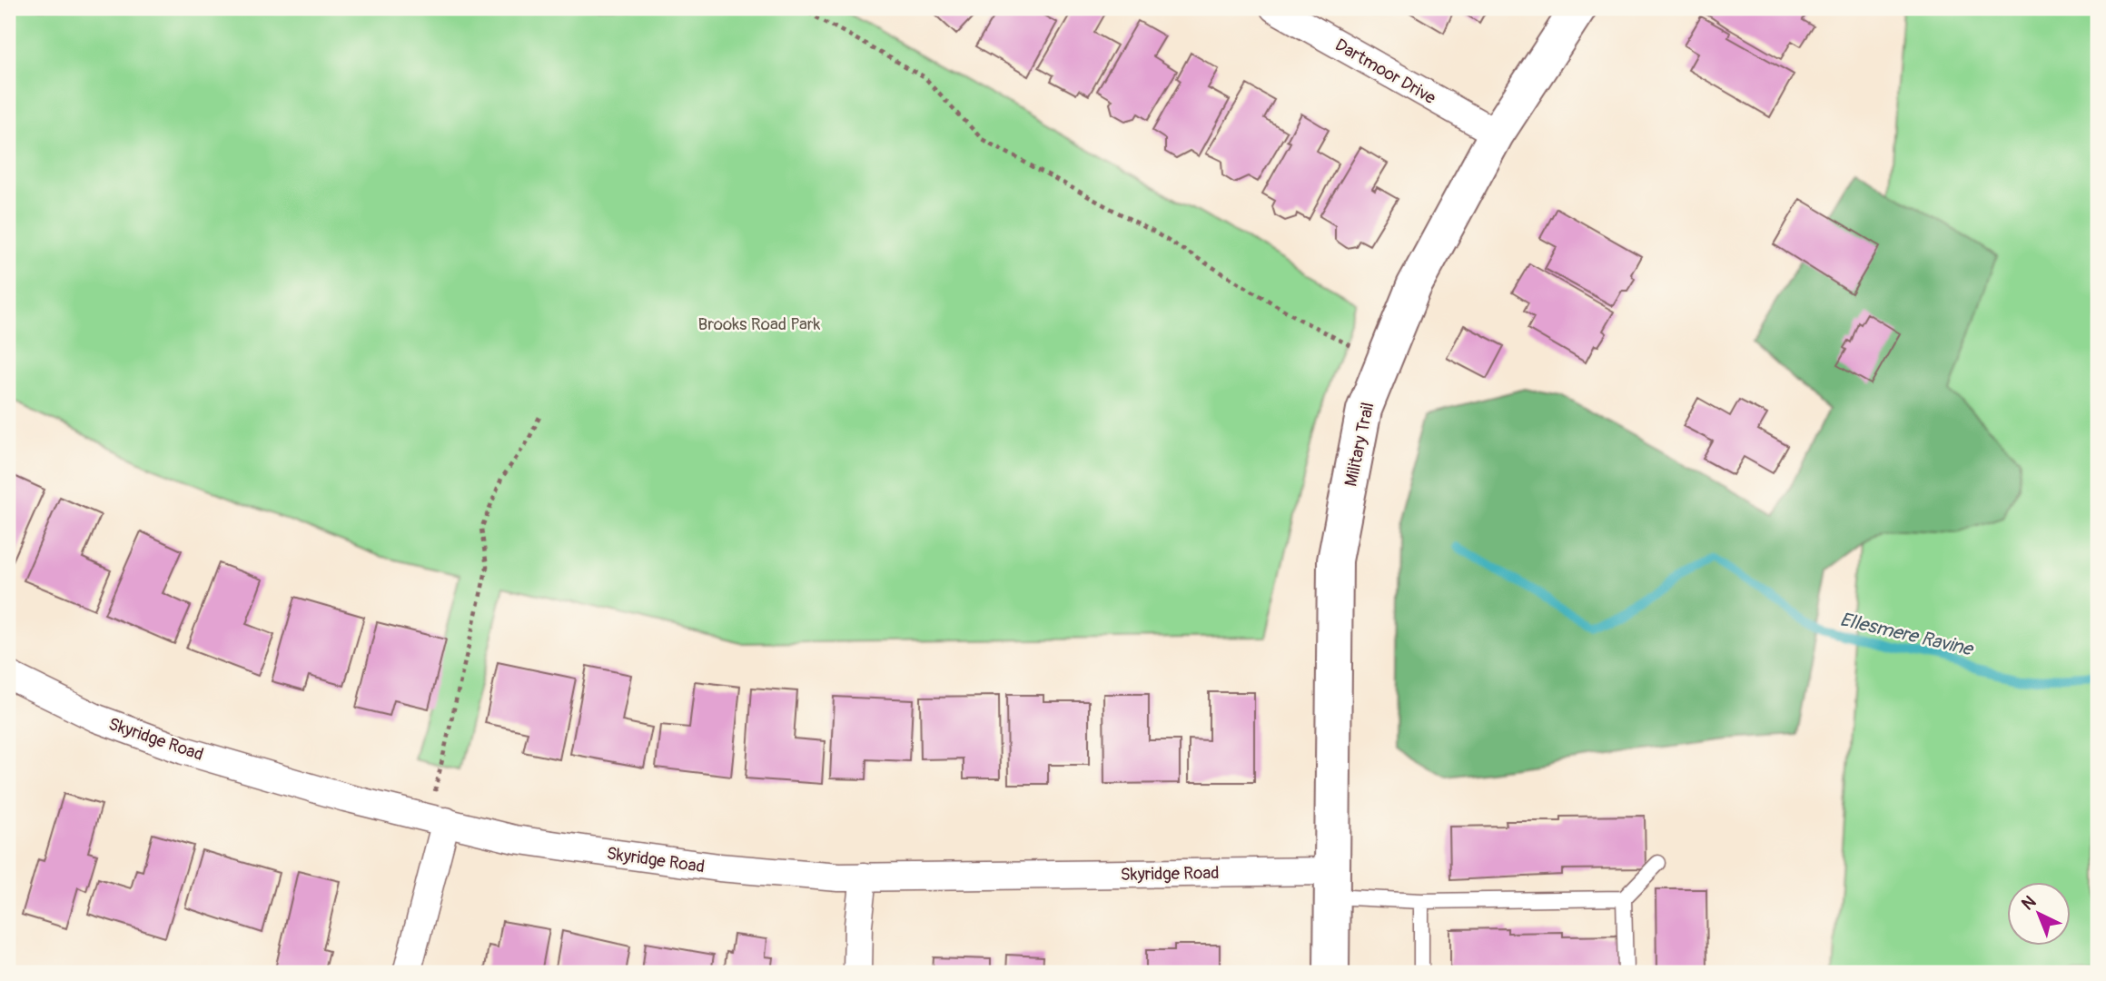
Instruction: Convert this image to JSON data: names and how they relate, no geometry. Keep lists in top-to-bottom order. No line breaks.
{"streets":{"street":["Dartmoor Drive","Military Trail","Skyridge Road"]},"crossings":[["Dartmoor Drive","Military Trail"],["Military Trail","Skyridge Road"]],"water":["Ellesmere Ravine"],"parks":["Brooks Road Park"],"north":"top left"}
